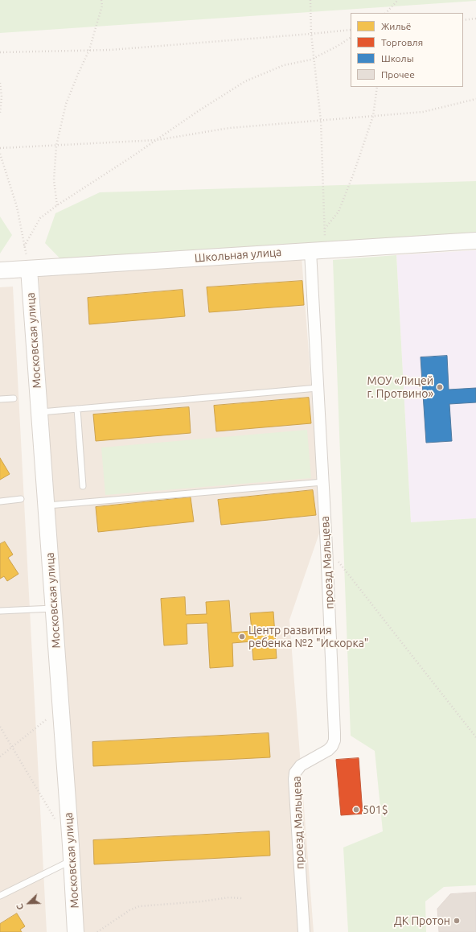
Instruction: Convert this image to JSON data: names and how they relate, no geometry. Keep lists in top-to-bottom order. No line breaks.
{"streets":{"street":["Школьная улица","Московская улица","проезд Мальцева"]},"crossings":[["Школьная улица","Московская улица"],["Школьная улица","проезд Мальцева"]],"places":["МОУ «Лицей г. Протвино»","Центр развития ребенка №2 \"Искорка\"","501$","ДК Протон"],"legend":["Жильё","Торговля","Школы","Прочее"],"north":"bottom left"}
